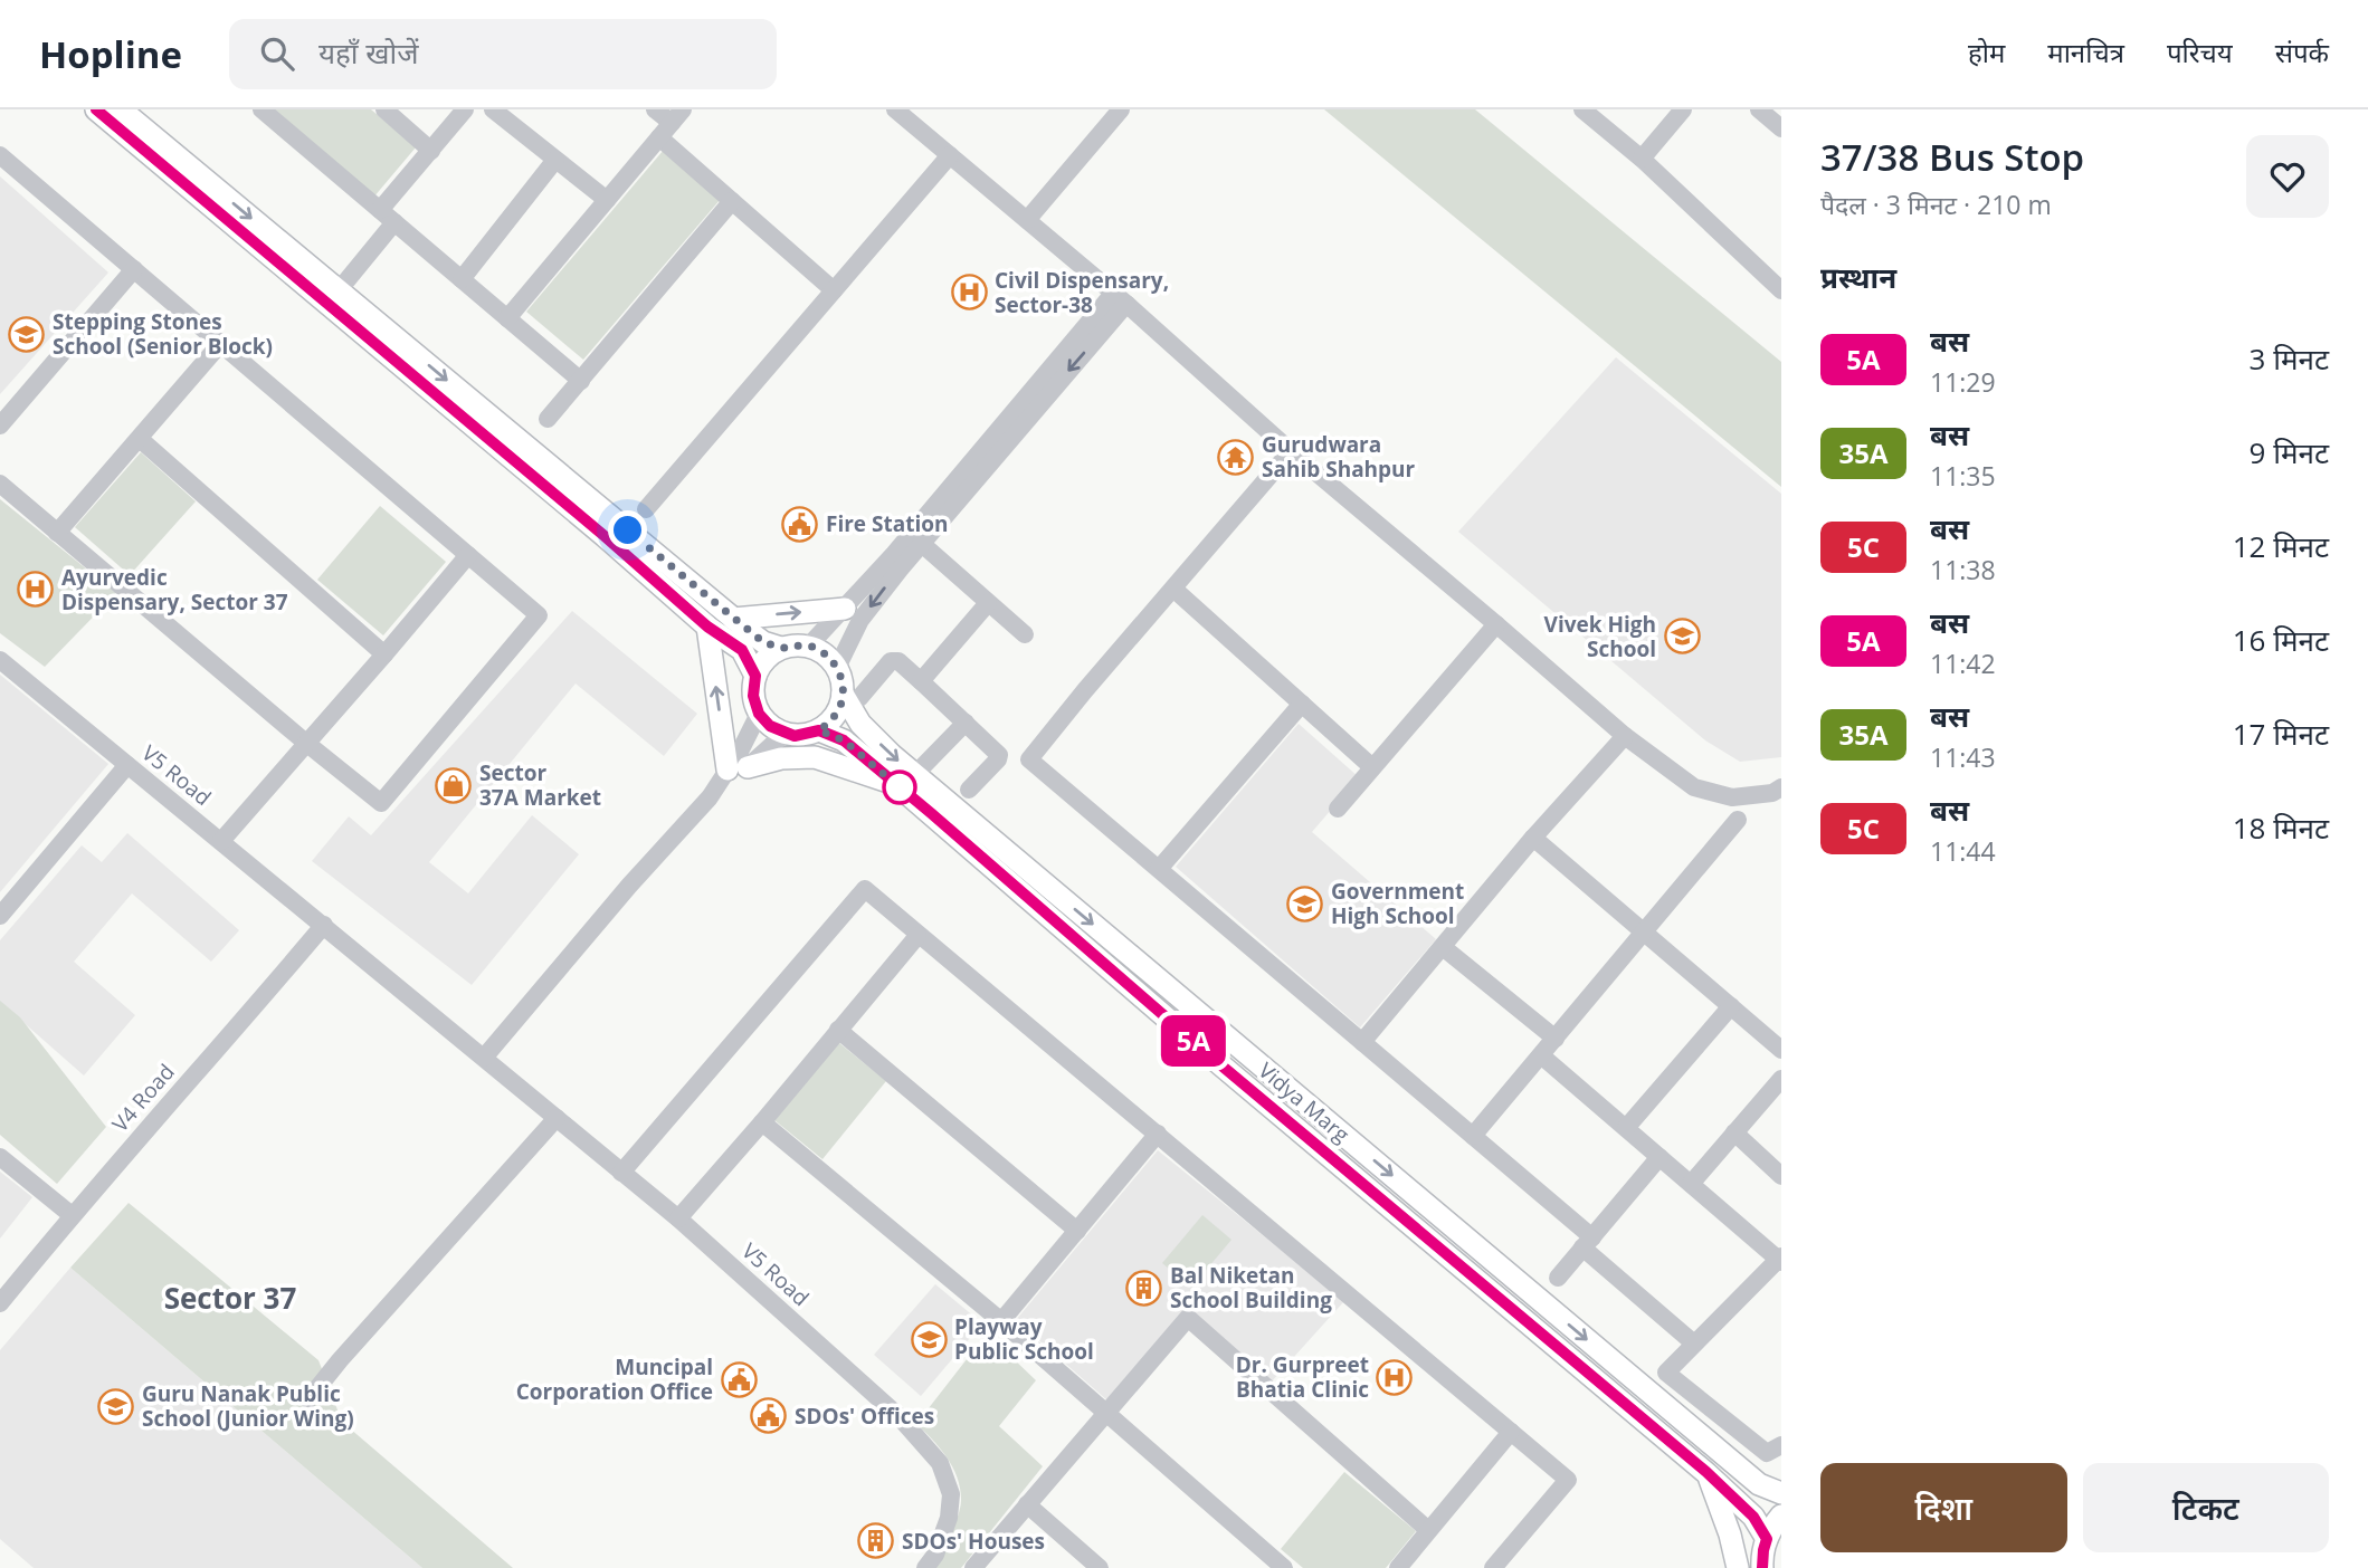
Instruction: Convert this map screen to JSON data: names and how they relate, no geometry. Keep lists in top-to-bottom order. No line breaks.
{"streets":{"main road":["Vidya Marg"],"street":["V5 Road","V4 Road"]},"crossings":[["V5 Road","V4 Road"]],"districts":["Sector 37"],"places":{"hospital":["Civil Dispensary, Sector-38","Ayurvedic Dispensary, Sector 37","Dr. Gurpreet Bhatia Clinic"],"school or university":["Stepping Stones School (Senior Block)","Vivek High School","Government High School","Playway Public School","Guru Nanak Public School (Junior Wing)"],"temple":["Gurudwara Sahib Shahpur"],"public building":["Fire Station","Muncipal Corporation Office","SDOs' Offices"],"shop":["Sector 37A Market"],"building":["Bal Niketan School Building","SDOs' Houses"]},"lines":["bus line 5A"],"page":{"header":"Hopline","search":"यहाँ खोजें","nav":["होम","मानचित्र","परिचय","संपर्क"],"on_map":"5A","heading":[["37/38 Bus Stop","पैदल · 3 मिनट · 210 m"],"प्रस्थान"],"list":[{"mark":"5A","name":"बस","note":"11:29","value":"3 मिनट"},{"mark":"35A","name":"बस","note":"11:35","value":"9 मिनट"},{"mark":"5C","name":"बस","note":"11:38","value":"12 मिनट"},{"mark":"5A","name":"बस","note":"11:42","value":"16 मिनट"},{"mark":"35A","name":"बस","note":"11:43","value":"17 मिनट"},{"mark":"5C","name":"बस","note":"11:44","value":"18 मिनट"}],"buttons":["दिशा","टिकट"]}}
